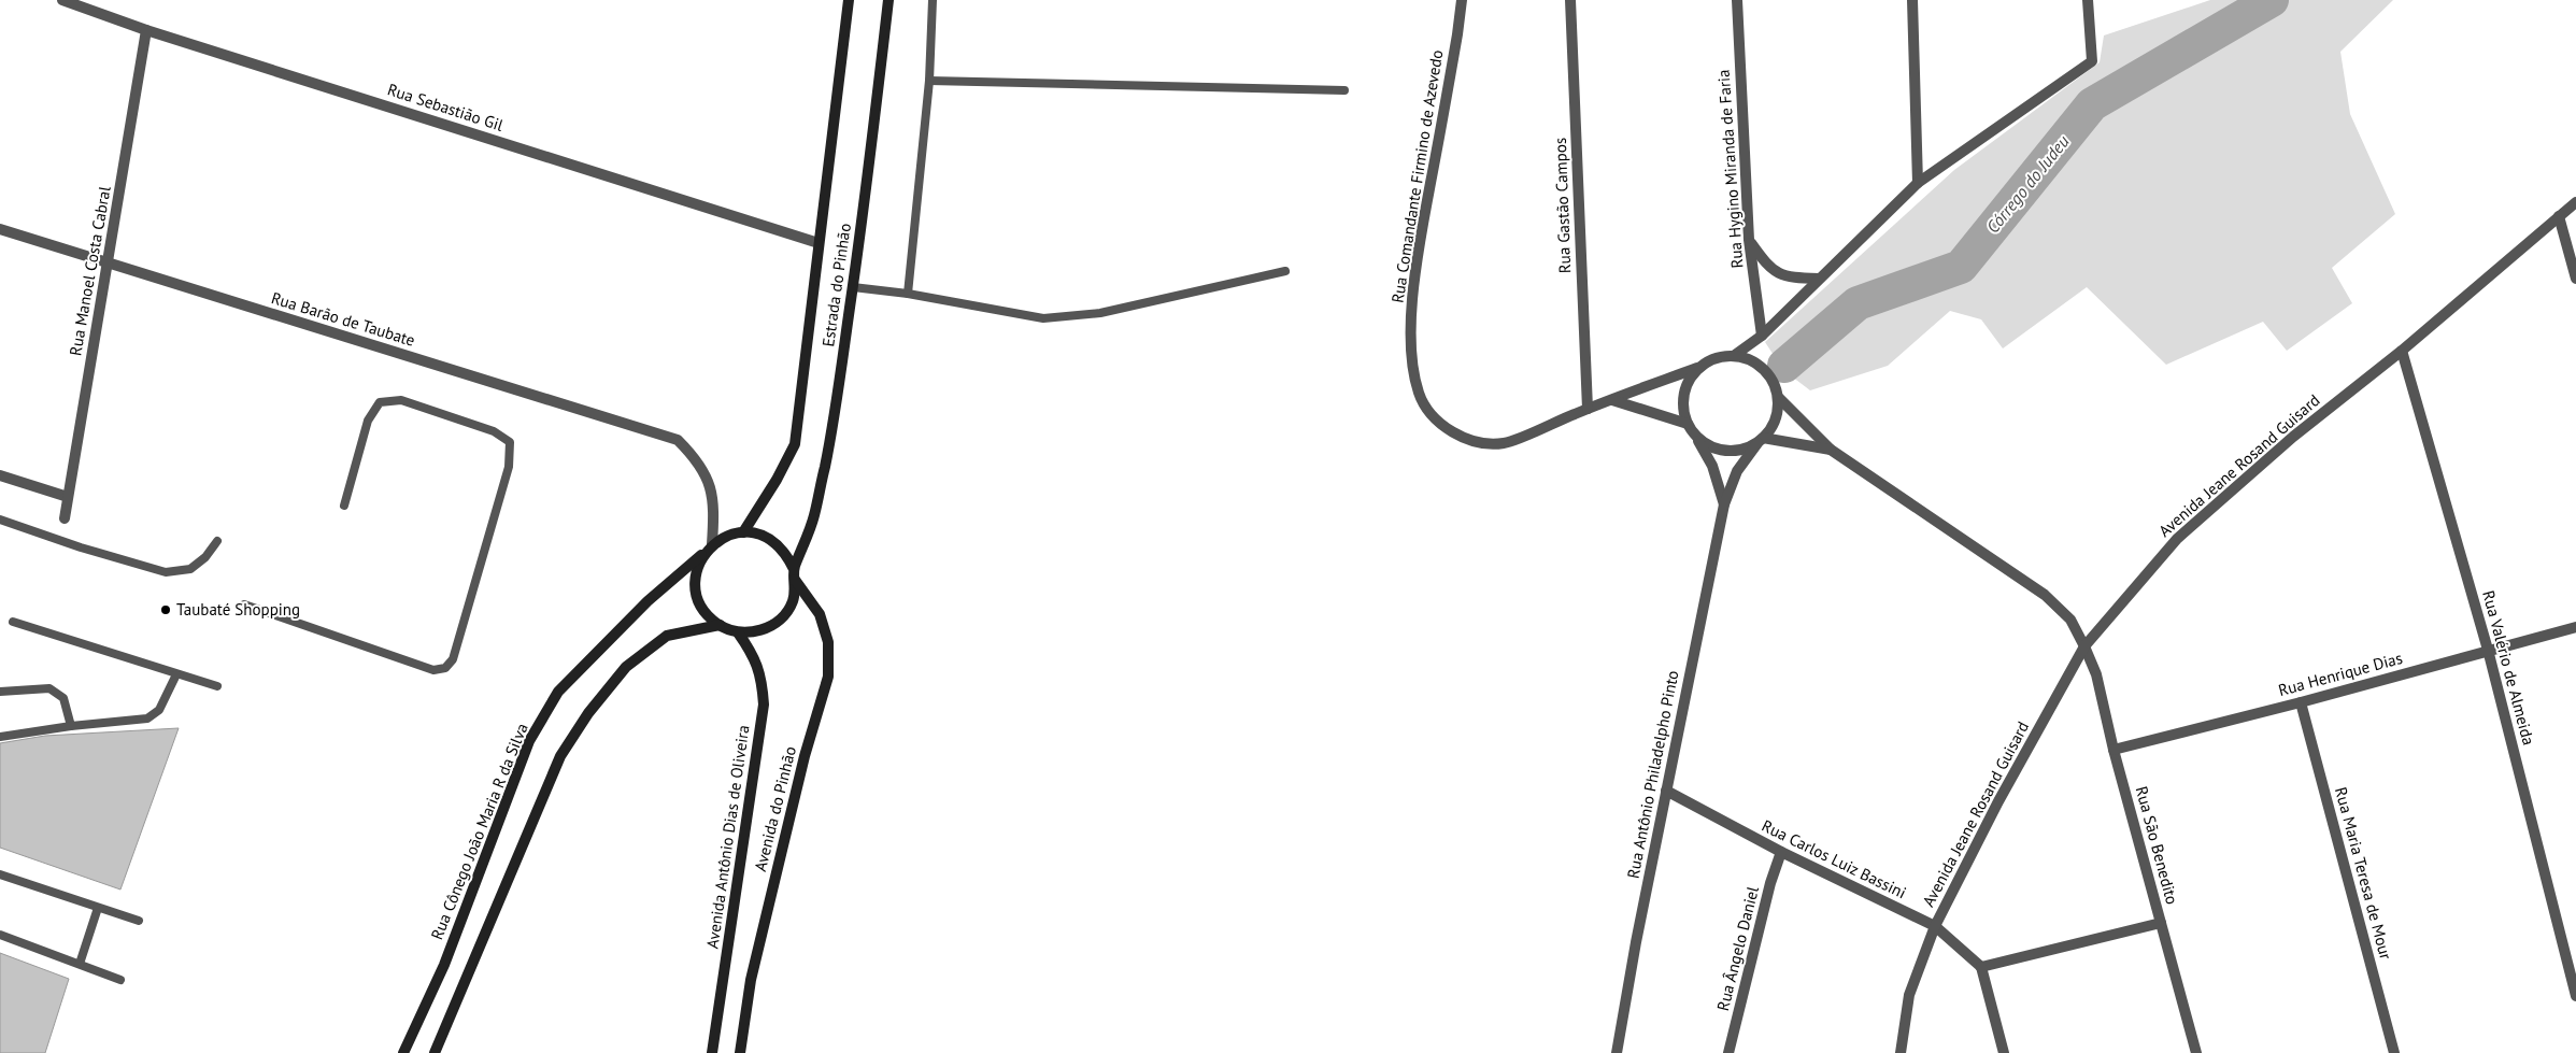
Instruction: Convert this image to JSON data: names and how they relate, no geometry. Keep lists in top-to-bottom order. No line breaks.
{"streets":{"street":["Rua Sebastião Gil","Rua Hygino Miranda de Faria","Rua Comandante Firmino de Azevedo","Rua Gastão Campos","Rua Manoel Costa Cabral","Estrada do Pinhão","Rua Barão de Taubate","Avenida Jeane Rosand Guisard","Rua Valério de Almeida","Rua Henrique Dias","Rua Antônio Philadelpho Pinto","Avenida do Pinhão","Rua Cônego João Maria R da Silva","Avenida Antônio Dias de Oliveira","Rua São Benedito","Rua Carlos Luiz Bassini","Rua Maria Teresa de Mour","Rua Ângelo Daniel"]},"crossings":[["Rua Sebastião Gil","Rua Manoel Costa Cabral"],["Rua Sebastião Gil","Estrada do Pinhão"],["Rua Comandante Firmino de Azevedo","Rua Gastão Campos"],["Rua Comandante Firmino de Azevedo","Rua Antônio Philadelpho Pinto"],["Rua Manoel Costa Cabral","Rua Barão de Taubate"],["Estrada do Pinhão","Rua Barão de Taubate"],["Estrada do Pinhão","Avenida do Pinhão"],["Estrada do Pinhão","Rua Cônego João Maria R da Silva"],["Estrada do Pinhão","Avenida Antônio Dias de Oliveira"],["Rua Barão de Taubate","Avenida do Pinhão"],["Rua Barão de Taubate","Rua Cônego João Maria R da Silva"],["Rua Barão de Taubate","Avenida Antônio Dias de Oliveira"],["Avenida Jeane Rosand Guisard","Rua Valério de Almeida"],["Avenida Jeane Rosand Guisard","Rua São Benedito"],["Avenida Jeane Rosand Guisard","Rua Carlos Luiz Bassini"],["Rua Valério de Almeida","Rua Henrique Dias"],["Rua Henrique Dias","Rua São Benedito"],["Rua Henrique Dias","Rua Maria Teresa de Mour"],["Rua Antônio Philadelpho Pinto","Rua Carlos Luiz Bassini"],["Avenida do Pinhão","Rua Cônego João Maria R da Silva"],["Avenida do Pinhão","Avenida Antônio Dias de Oliveira"],["Rua Cônego João Maria R da Silva","Avenida Antônio Dias de Oliveira"],["Rua Carlos Luiz Bassini","Rua Ângelo Daniel"]],"water":["Córrego do Judeu"],"places":["Taubaté Shopping"]}
